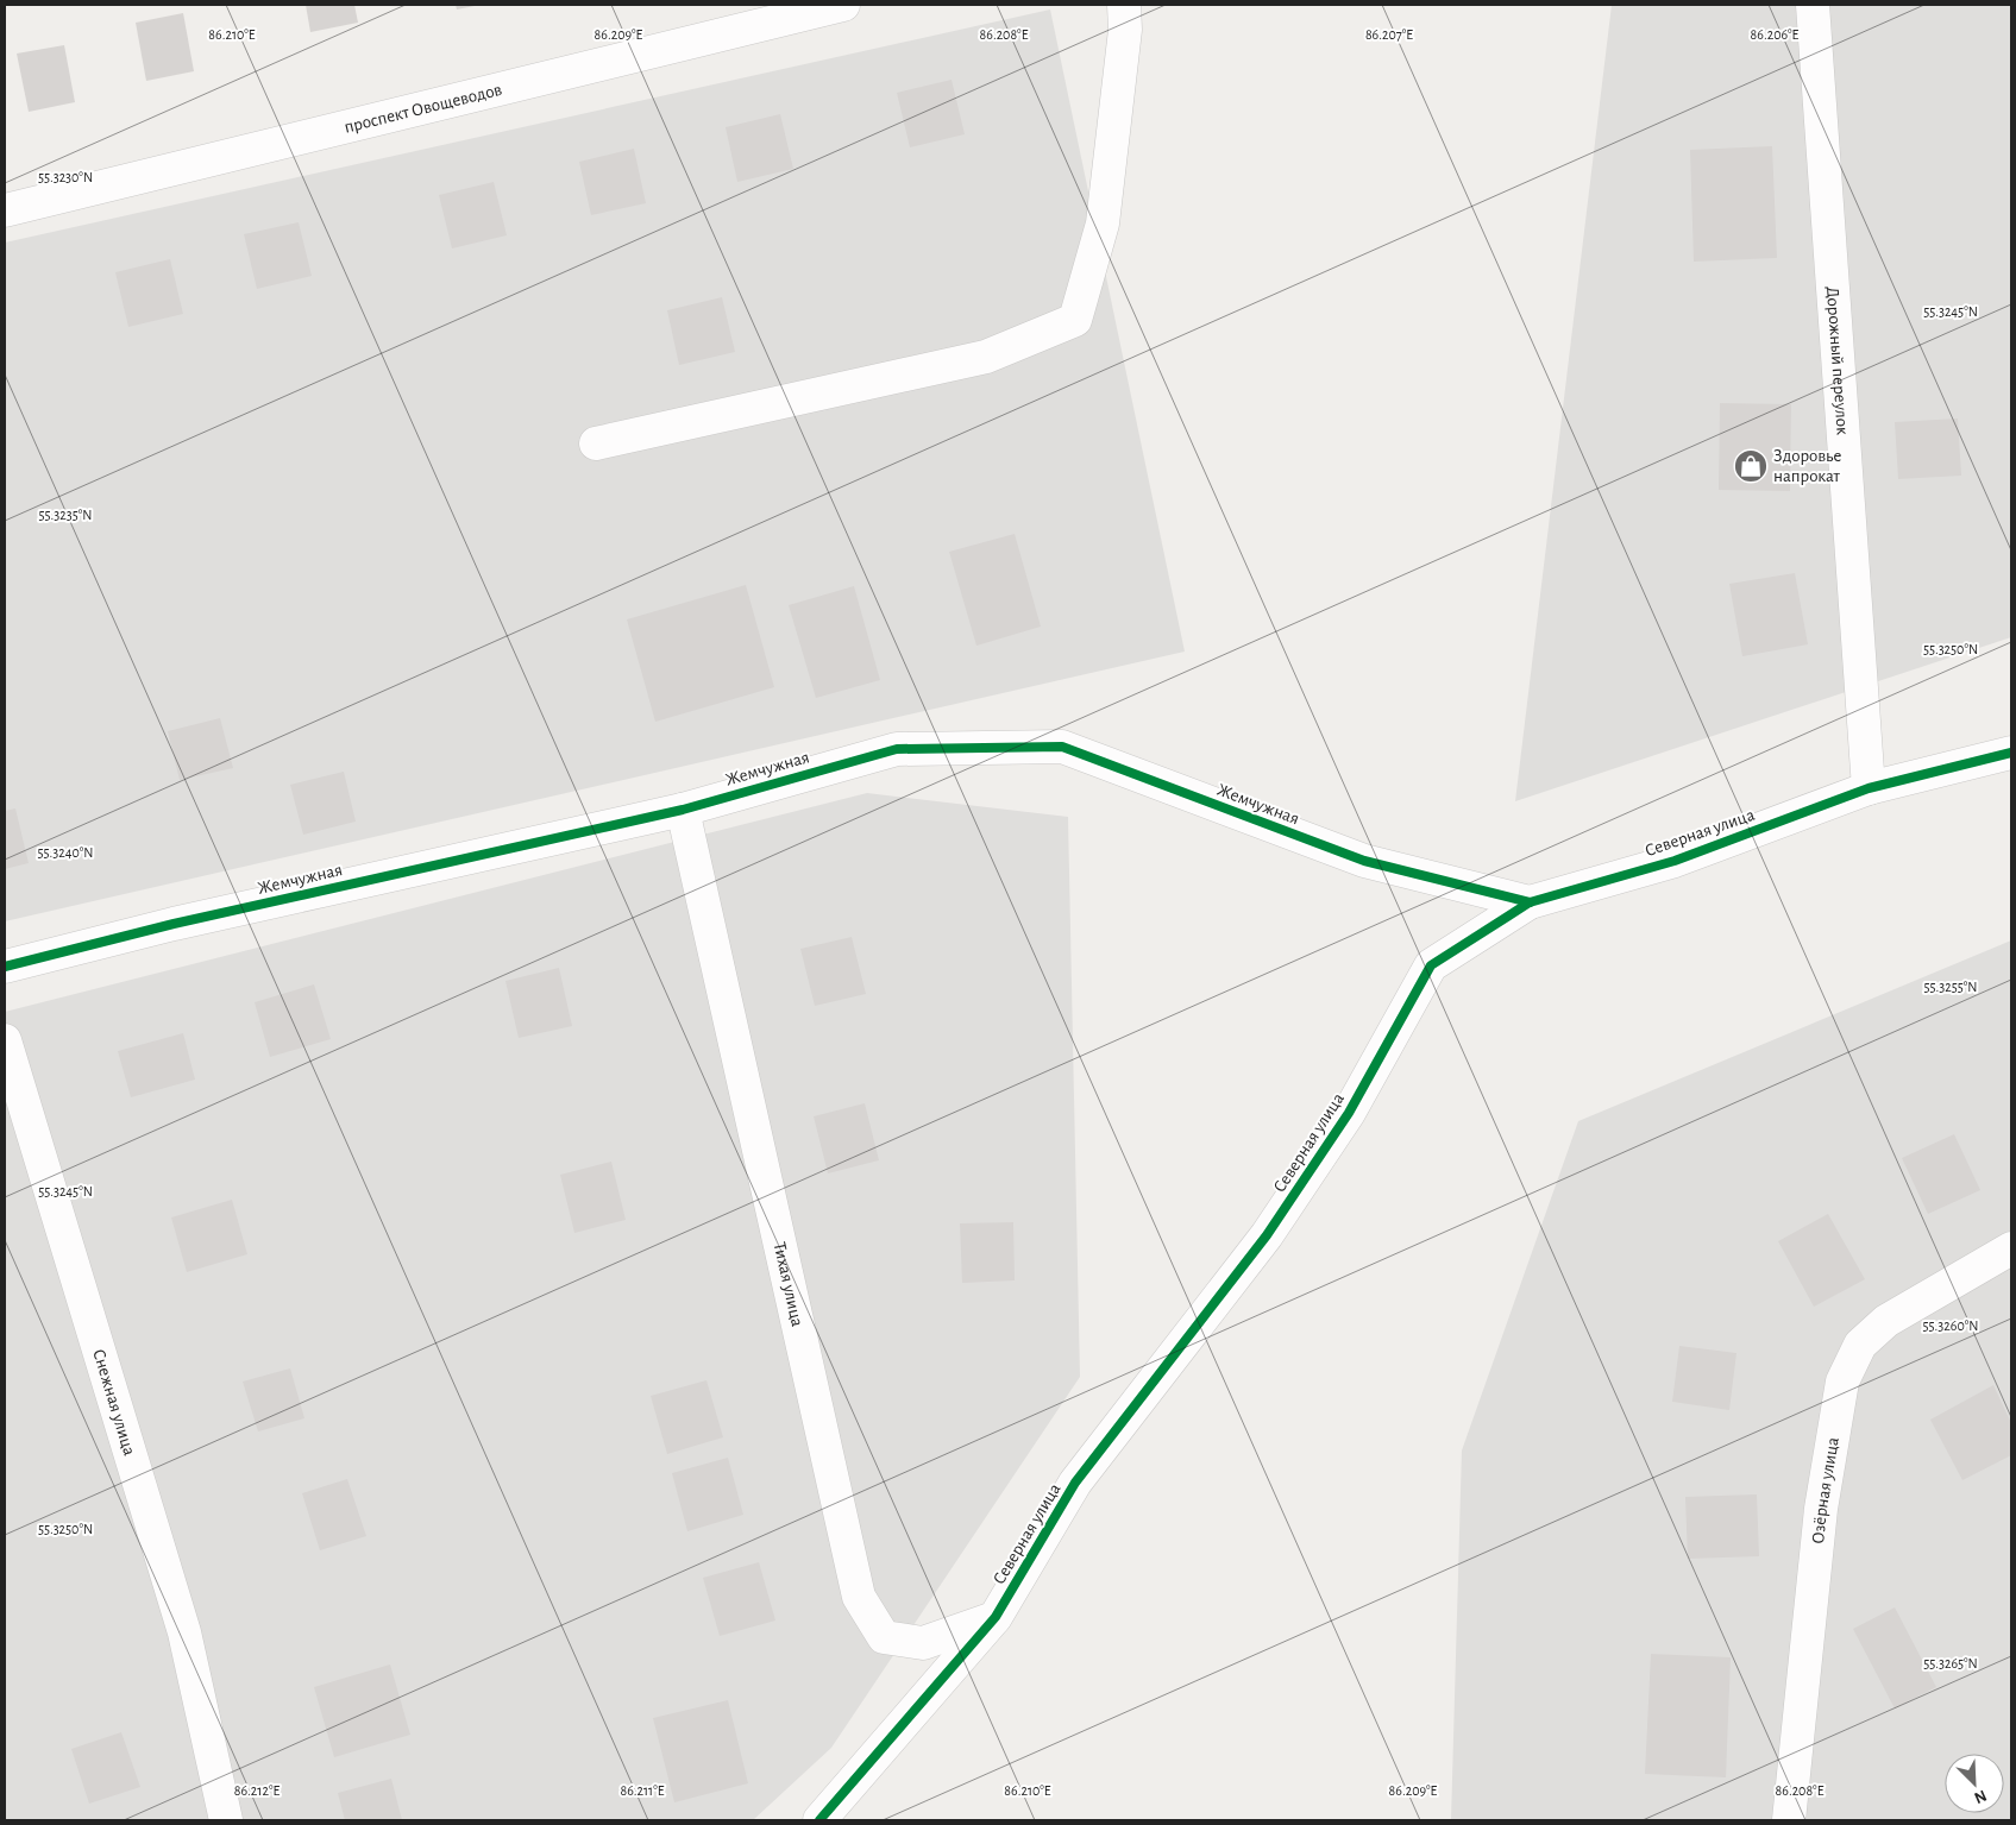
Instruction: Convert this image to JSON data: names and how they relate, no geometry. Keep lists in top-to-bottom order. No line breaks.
{"streets":{"street":["проспект Овощеводов","Дорожный переулок","Жемчужная","Северная улица","Тихая улица","Снежная улица","Озёрная улица"]},"crossings":[["Дорожный переулок","Северная улица"],["Жемчужная","Северная улица"],["Жемчужная","Тихая улица"],["Северная улица","Тихая улица"]],"places":{"shop":["Здоровье напрокат"]},"north":"bottom right","coordinates":["86.210°E","86.209°E","86.208°E","86.207°E","86.206°E","55.3230°N","55.3245°N","55.3235°N","55.3250°N","55.3240°N","55.3255°N","55.3260°N","55.3265°N","86.212°E","86.211°E"]}
